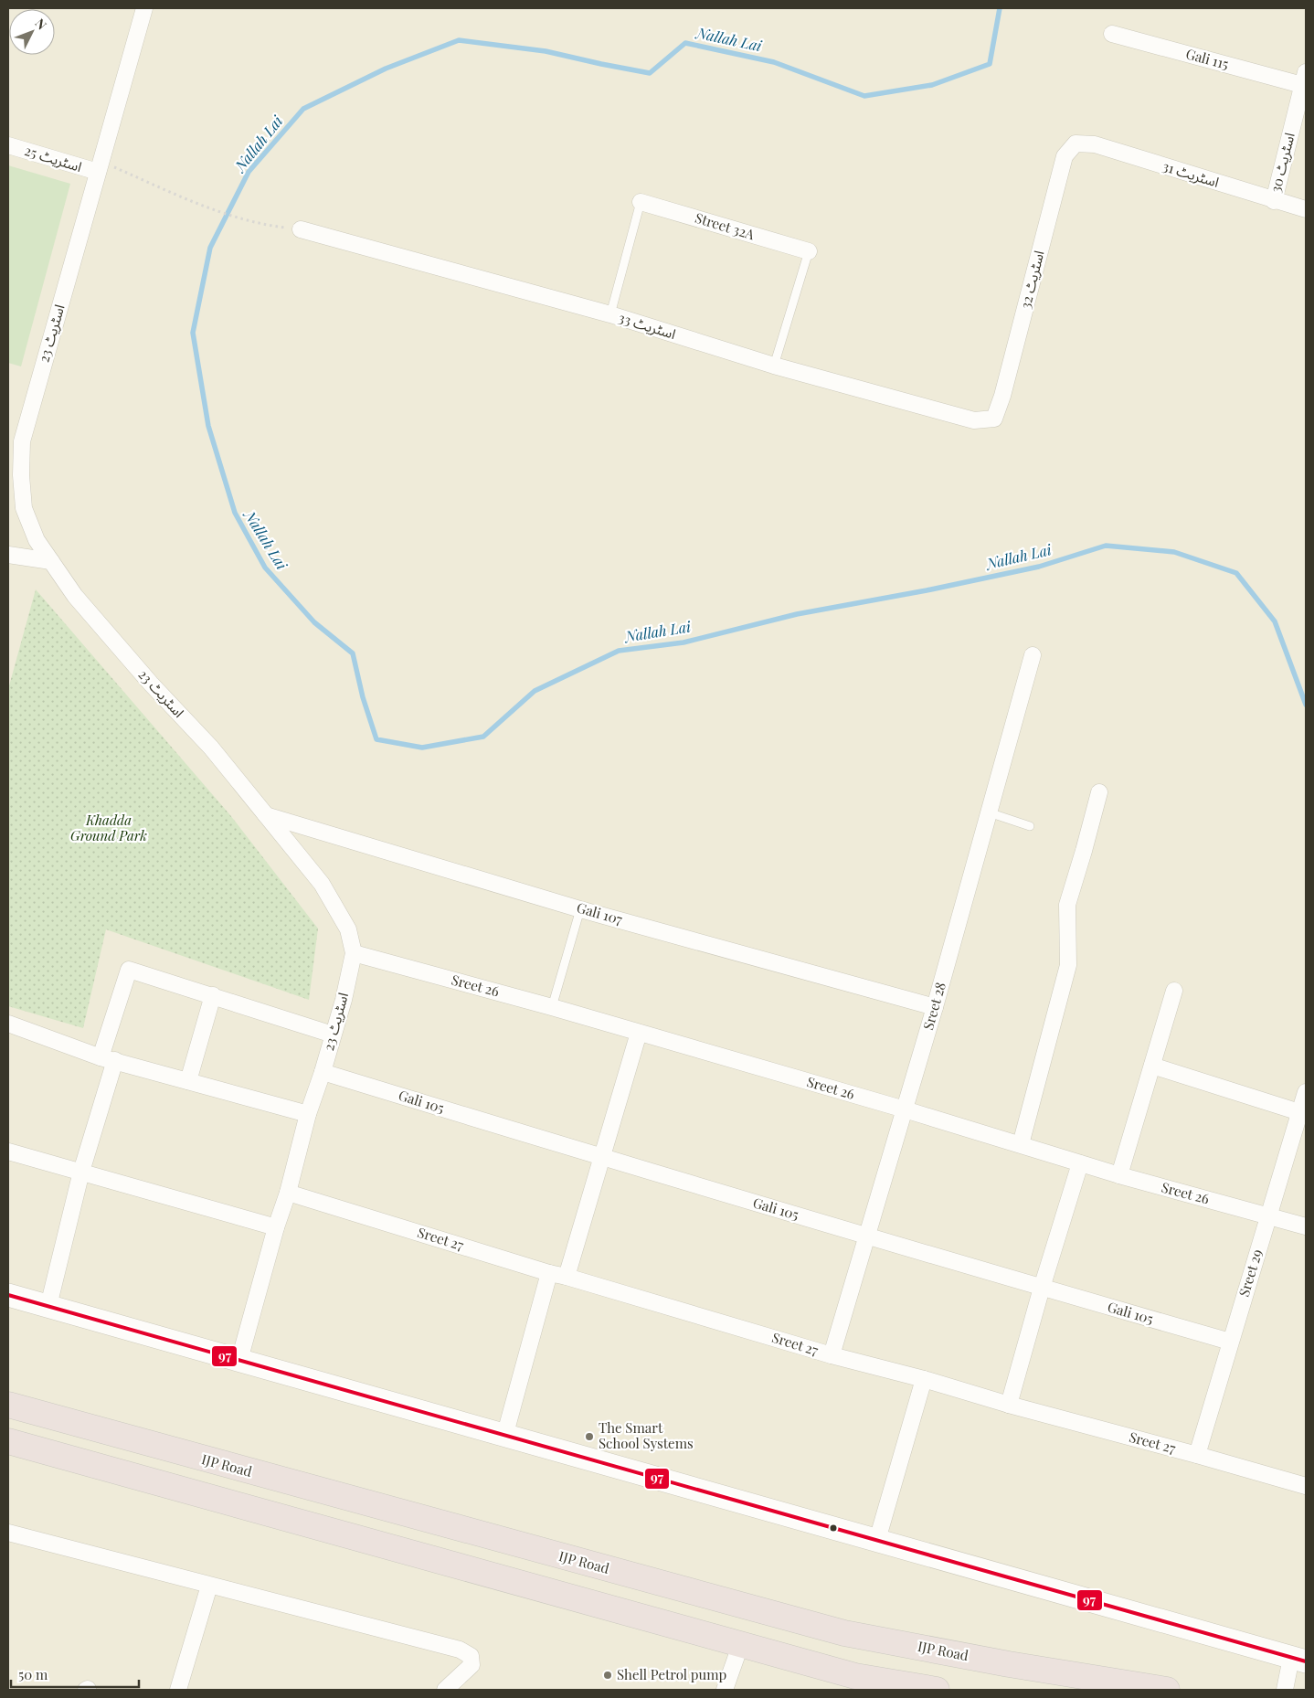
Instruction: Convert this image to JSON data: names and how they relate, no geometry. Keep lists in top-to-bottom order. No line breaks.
{"streets":{"highway":["IJP Road"],"street":["Gali 115","اسٹریٹ 25","اسٹریٹ 30","اسٹریٹ 31","Street 32A","اسٹریٹ 32","اسٹریٹ 33","اسٹریٹ 23","Gali 107","Sreet 26","Sreet 28","Gali 105","Sreet 27","Sreet 29"]},"crossings":[["Gali 115","اسٹریٹ 30"],["اسٹریٹ 25","اسٹریٹ 23"],["اسٹریٹ 30","اسٹریٹ 31"],["اسٹریٹ 31","اسٹریٹ 32"],["اسٹریٹ 32","اسٹریٹ 33"],["اسٹریٹ 23","Gali 107"],["اسٹریٹ 23","Sreet 26"],["اسٹریٹ 23","Gali 105"],["اسٹریٹ 23","Sreet 27"],["Gali 107","Sreet 28"],["Sreet 26","Sreet 28"],["Sreet 26","Sreet 29"],["Sreet 28","Gali 105"],["Sreet 28","Sreet 27"],["Gali 105","Sreet 29"],["Sreet 27","Sreet 29"]],"water":["Nallah Lai"],"parks":["Khadda Ground Park"],"places":["The Smart School Systems","Shell Petrol pump"],"lines":["transit line 97"],"scale_bar":"50 m","north":"top right"}
